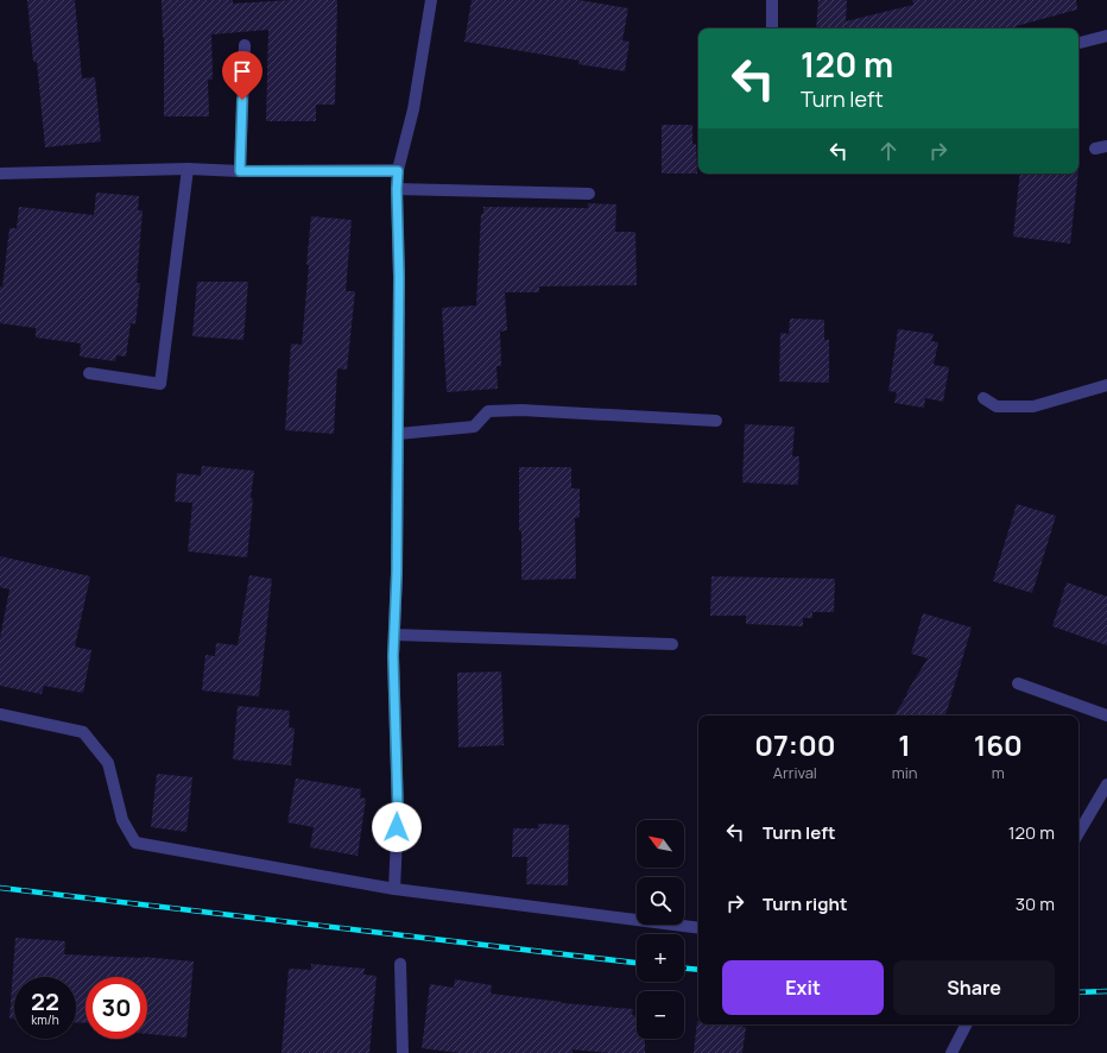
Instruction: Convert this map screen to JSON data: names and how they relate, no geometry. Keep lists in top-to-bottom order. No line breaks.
{"north":"top left","page":{"turn":["120 m","Turn left"],"eta":["07:00","Arrival","1","min","160","m"],"list":[{"name":"Turn left","value":"120 m"},{"name":"Turn right","value":"30 m"}],"map_buttons":["+","−"],"buttons":["Exit","Share"],"speed":"22 km/h","limit":"30"}}
